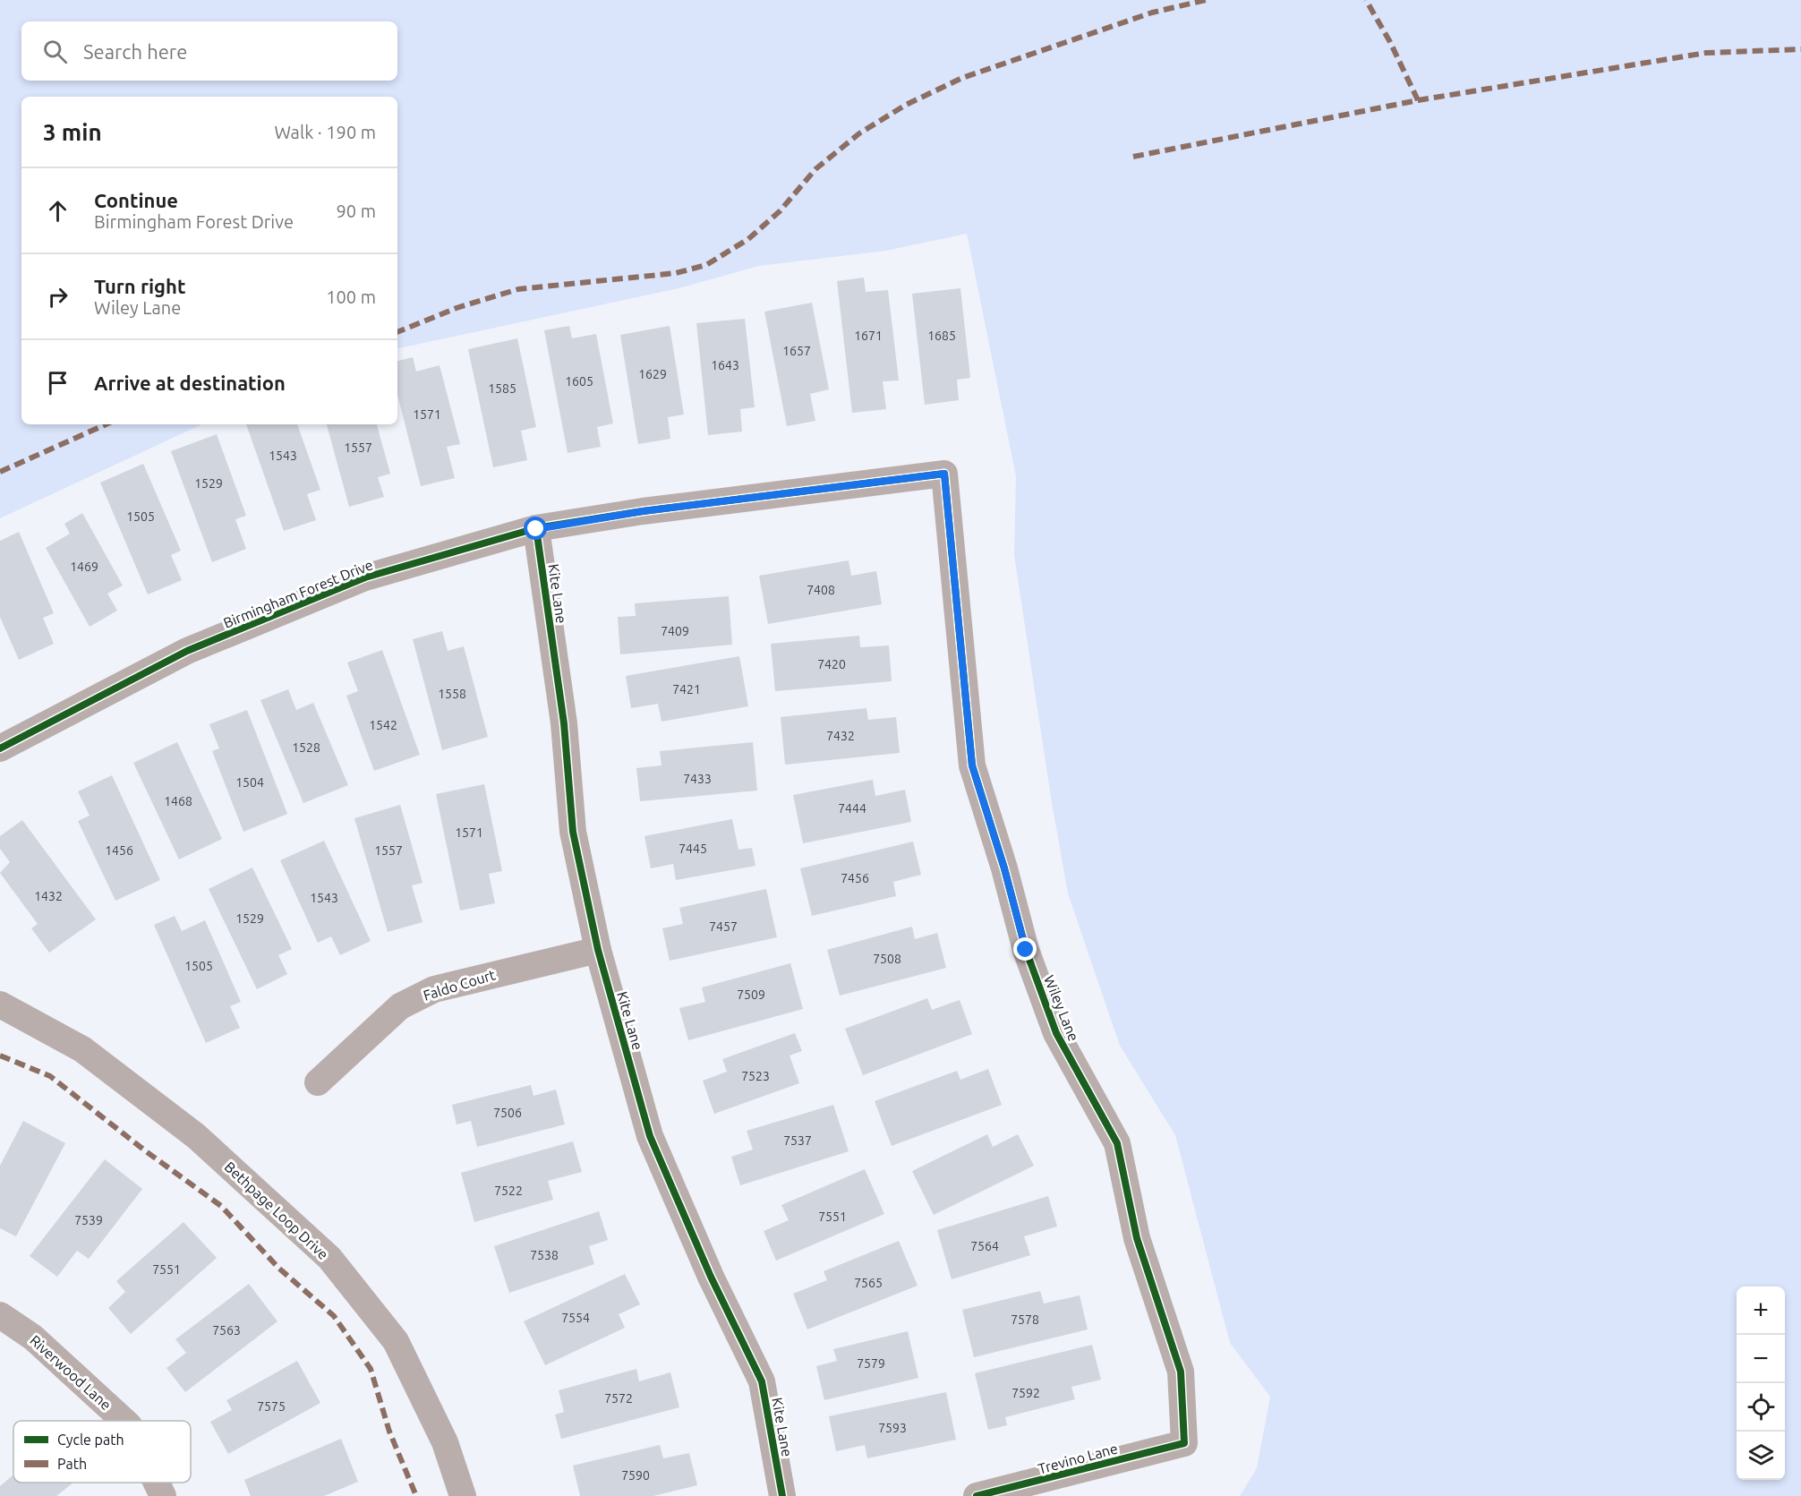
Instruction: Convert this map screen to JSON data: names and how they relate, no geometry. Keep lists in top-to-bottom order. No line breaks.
{"streets":{"street":["Birmingham Forest Drive","Kite Lane","Faldo Court","Wiley Lane","Bethpage Loop Drive","Riverwood Lane","Trevino Lane"]},"crossings":[["Birmingham Forest Drive","Kite Lane"],["Birmingham Forest Drive","Wiley Lane"],["Kite Lane","Faldo Court"],["Wiley Lane","Trevino Lane"]],"house_numbers":["1671","1685","1657","1643","1629","1605","1585","1571","1557","1543","1529","1505","1469","7408","7409","7420","7421","1558","1542","7432","1528","7433","1504","1468","7444","1571","7445","1456","1557","7456","1432","1543","1529","7457","7508","1505","7509","7523","7506","7537","7522","7551","7539","7564","7538","7551","7565","7554","7578","7563","7579","7592","7572","7575","7593","7590"],"legend":["Cycle path","Path"],"page":{"search":"Search here","heading":["3 min","Walk · 190 m"],"list":[["Continue","Birmingham Forest Drive","90 m"],["Turn right","Wiley Lane","100 m"],"Arrive at destination"],"map_buttons":["+","−"]}}
